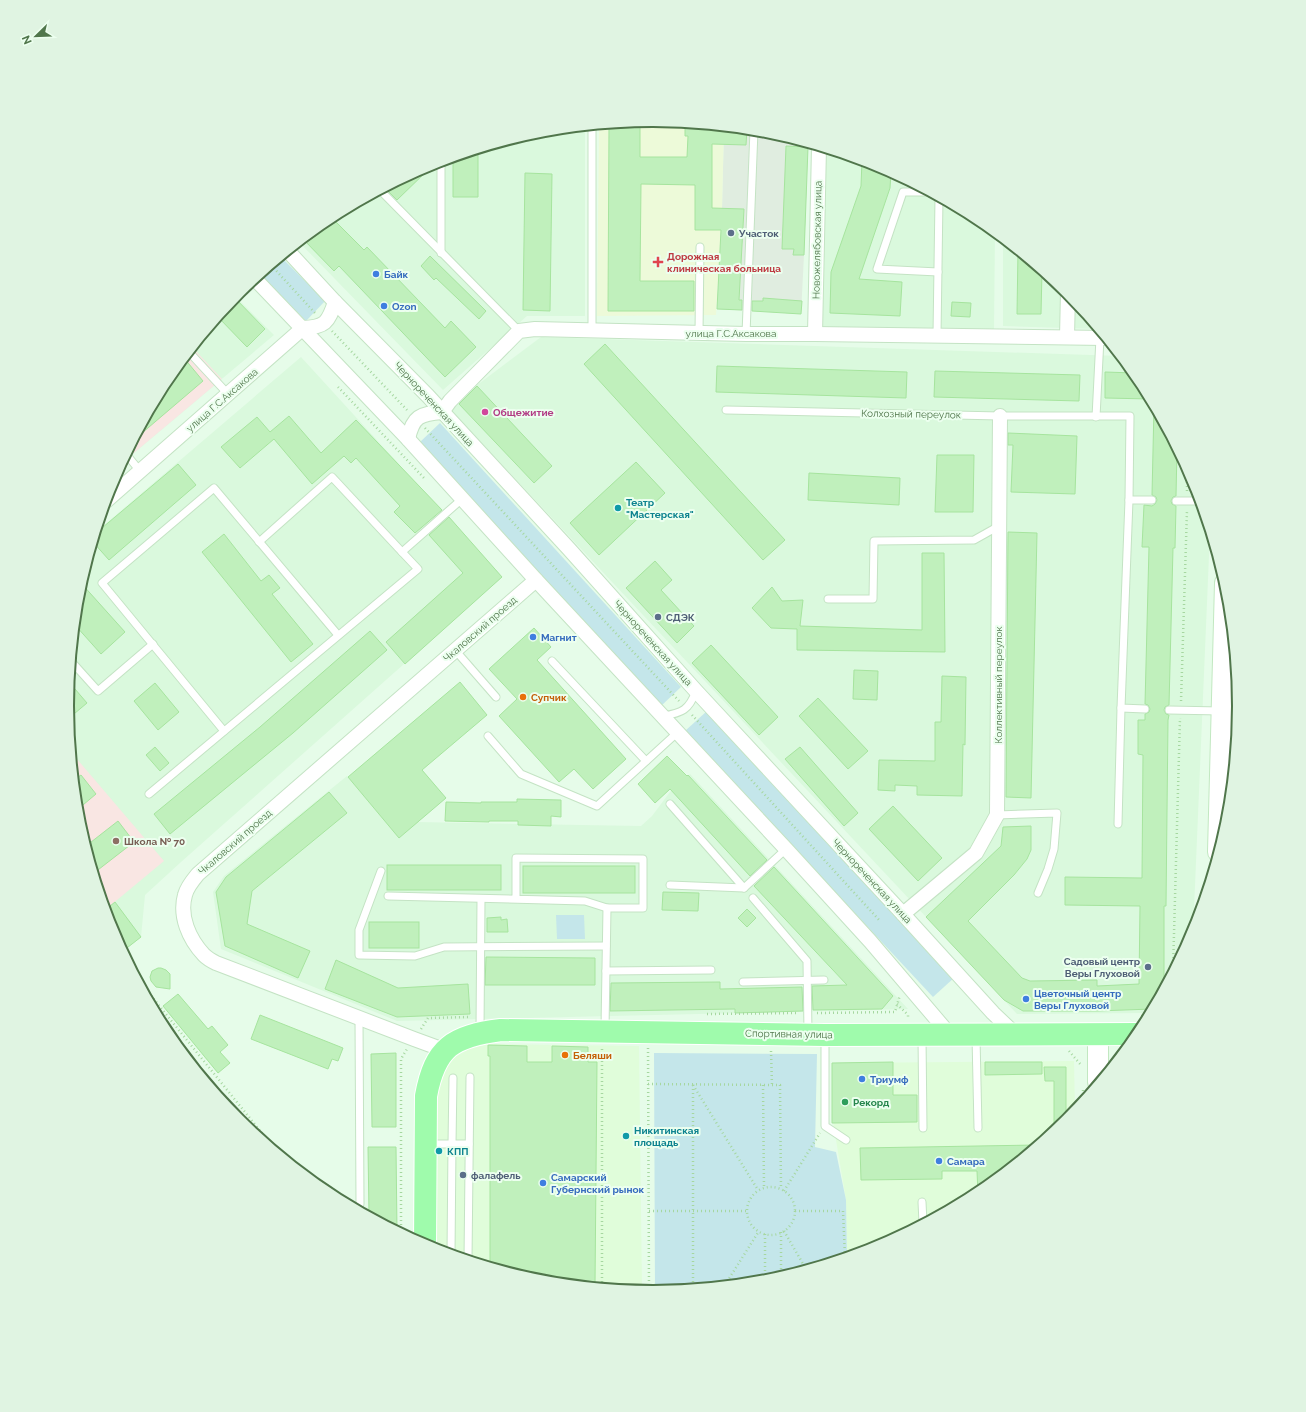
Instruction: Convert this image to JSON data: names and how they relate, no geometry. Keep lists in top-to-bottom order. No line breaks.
{"streets":{"main road":["Спортивная улица"],"street":["Новожелябовская улица","улица Г.С.Аксакова","Чернореченская улица","Чкаловский проезд","Коллективный переулок"],"lane":["Колхозный переулок"]},"crossings":[["Новожелябовская улица","улица Г.С.Аксакова"],["Чернореченская улица","Коллективный переулок"],["Чернореченская улица","Спортивная улица"],["Колхозный переулок","Коллективный переулок"],["Чкаловский проезд","Спортивная улица"]],"places":{"other":["Участок","Байк","Ozon","Общежитие","Театр \"Мастерская\"","СДЭК","Магнит","Супчик","Школа № 70","Садовый центр Веры Глуховой","Цветочный центр Веры Глуховой","Беляши","Триумф","Рекорд","Никитинская площадь","КПП","Самара","фалафель","Самарский Губернский рынок"],"health":["Дорожная клиническая больница"]},"north":"bottom left"}
